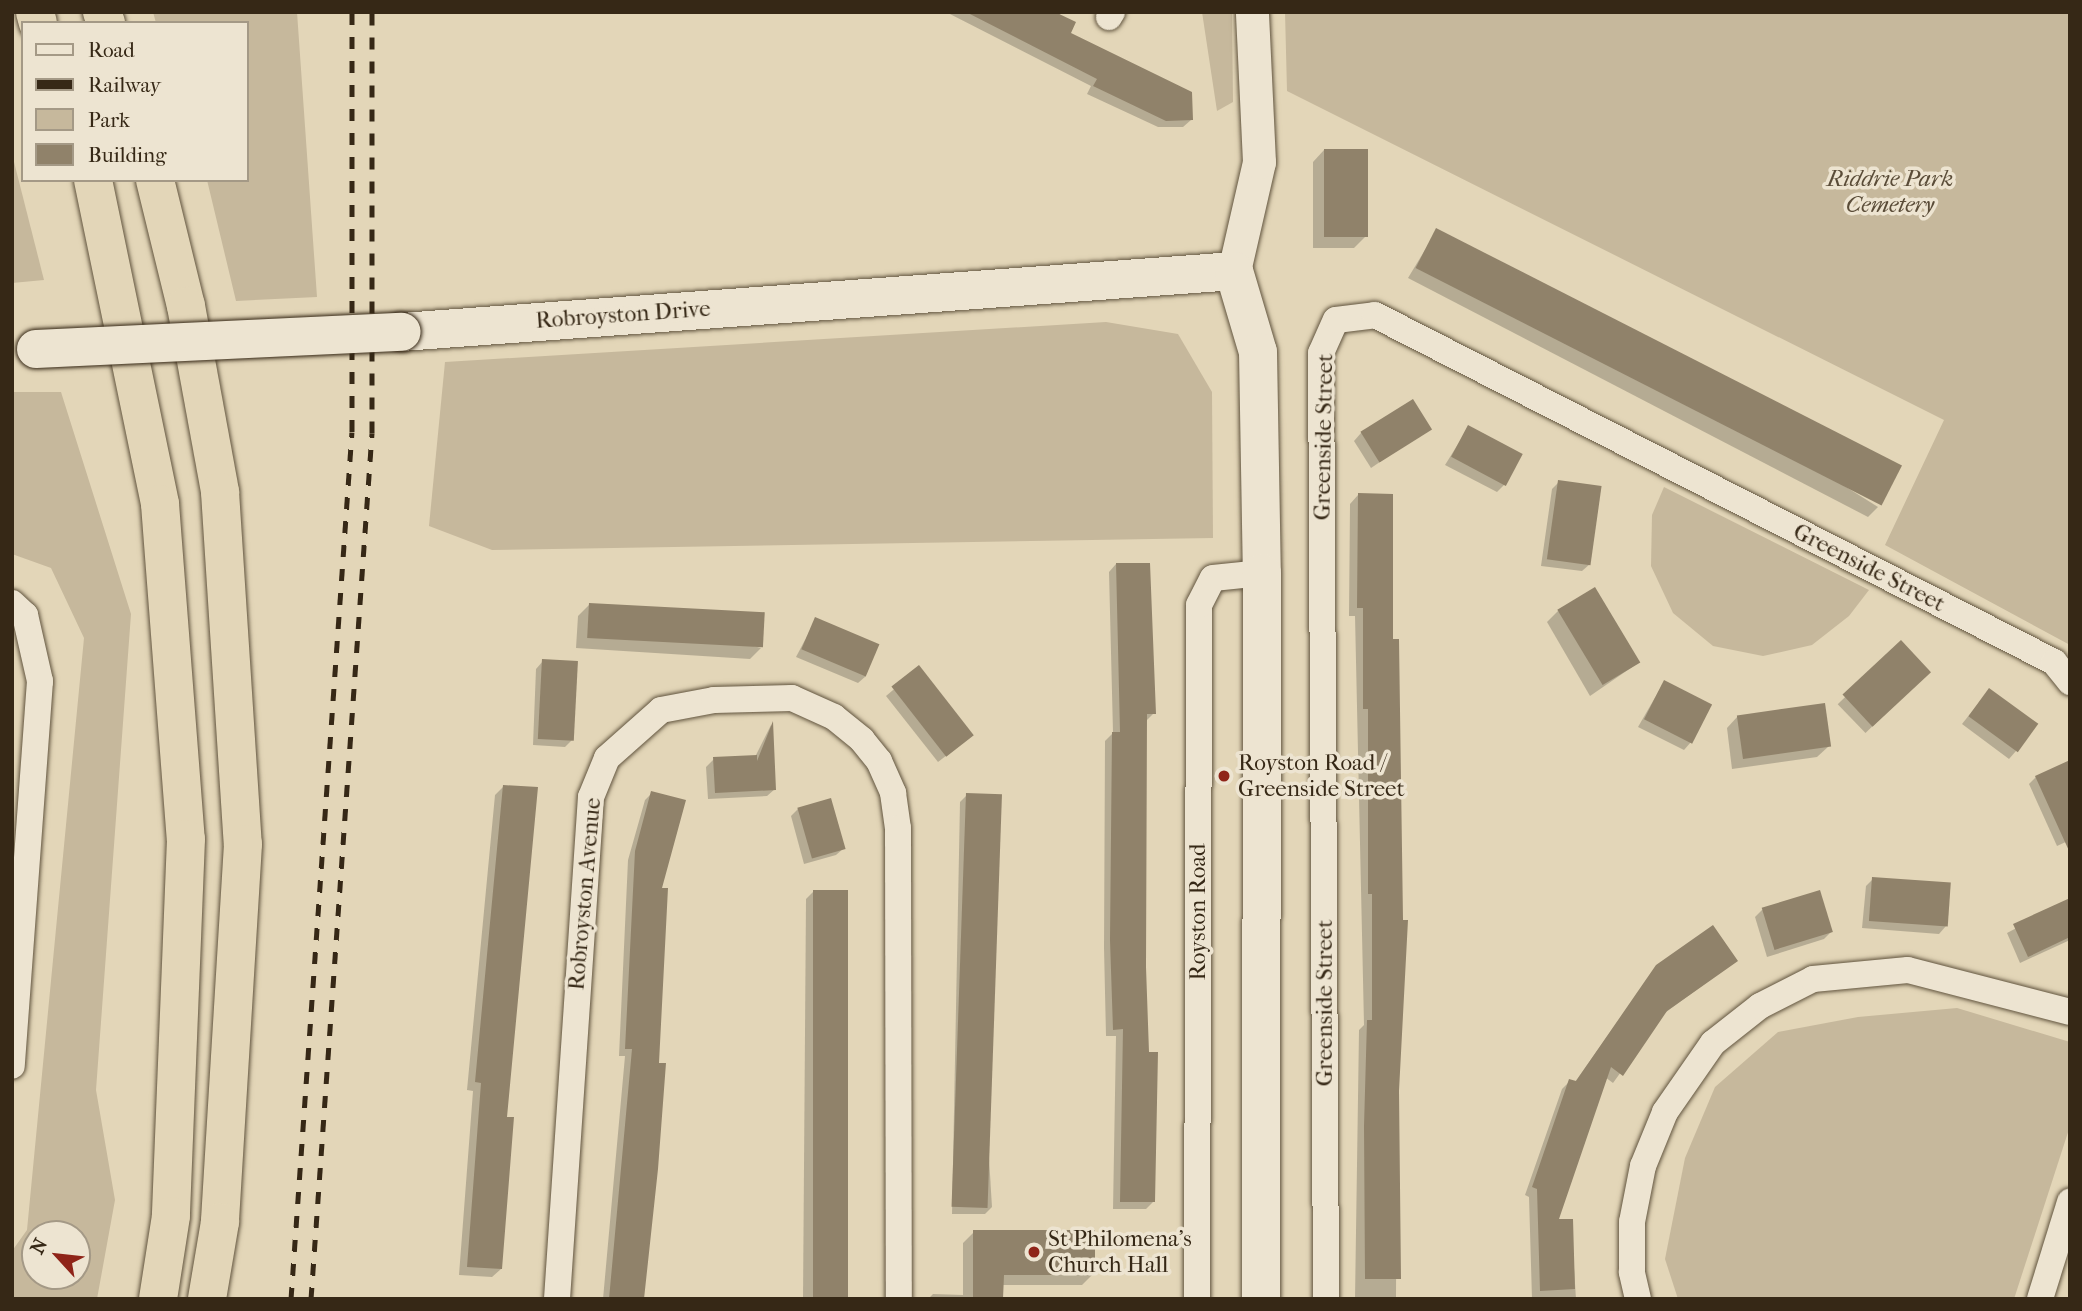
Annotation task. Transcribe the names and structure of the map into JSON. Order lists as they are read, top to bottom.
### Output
{
  "streets": {
    "main road": ["Robroyston Drive"],
    "street": ["Greenside Street", "Robroyston Avenue", "Royston Road"]
  },
  "parks": ["Riddrie Park Cemetery"],
  "places": ["Royston Road / Greenside Street", "St Philomena's Church Hall"],
  "legend": [
    "Road",
    "Railway",
    "Park",
    "Building"
  ],
  "north": "top left"
}
